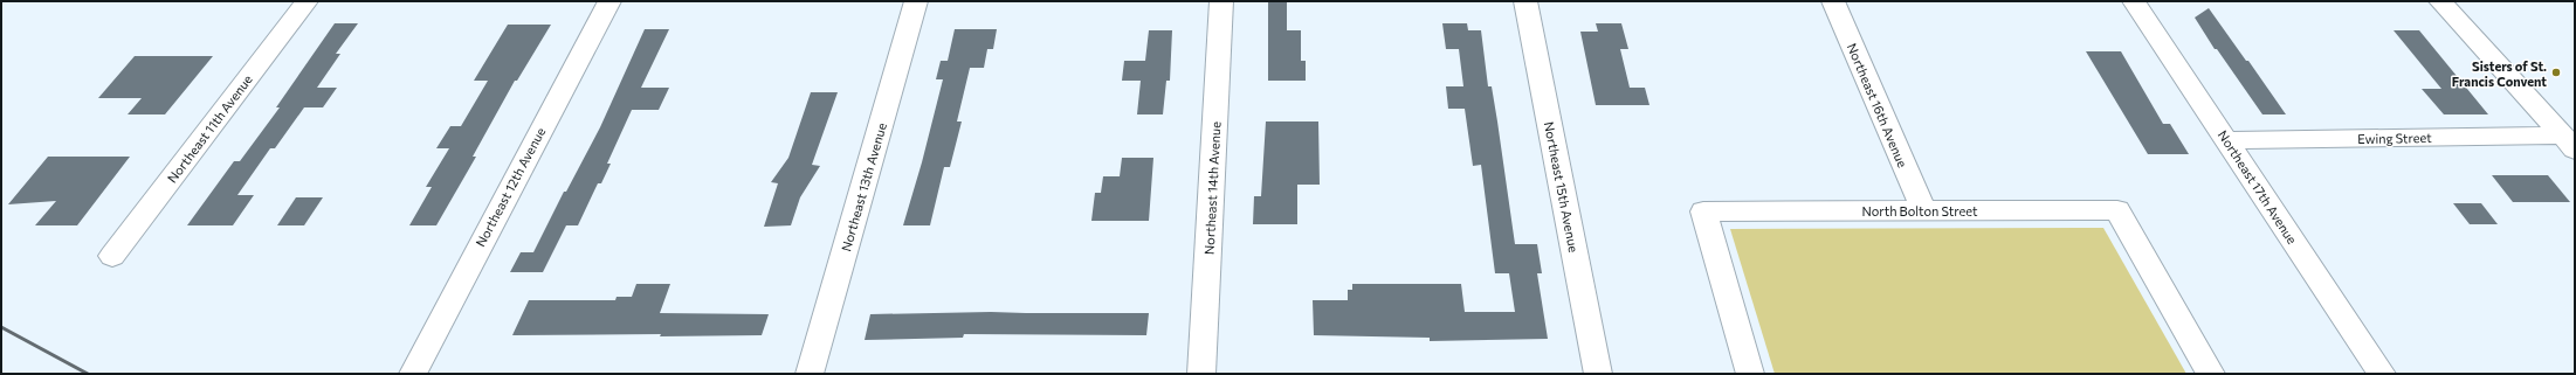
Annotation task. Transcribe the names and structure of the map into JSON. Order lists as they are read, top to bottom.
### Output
{
  "streets": {
    "street": [
      "Northeast 16th Avenue",
      "Northeast 11th Avenue",
      "Ewing Street",
      "Northeast 12th Avenue",
      "Northeast 13th Avenue",
      "Northeast 15th Avenue",
      "Northeast 17th Avenue",
      "Northeast 14th Avenue",
      "North Bolton Street"
    ]
  },
  "crossings": [
    ["Northeast 16th Avenue", "North Bolton Street"],
    ["Ewing Street", "Northeast 17th Avenue"]
  ],
  "places": ["Sisters of St. Francis Convent"]
}
